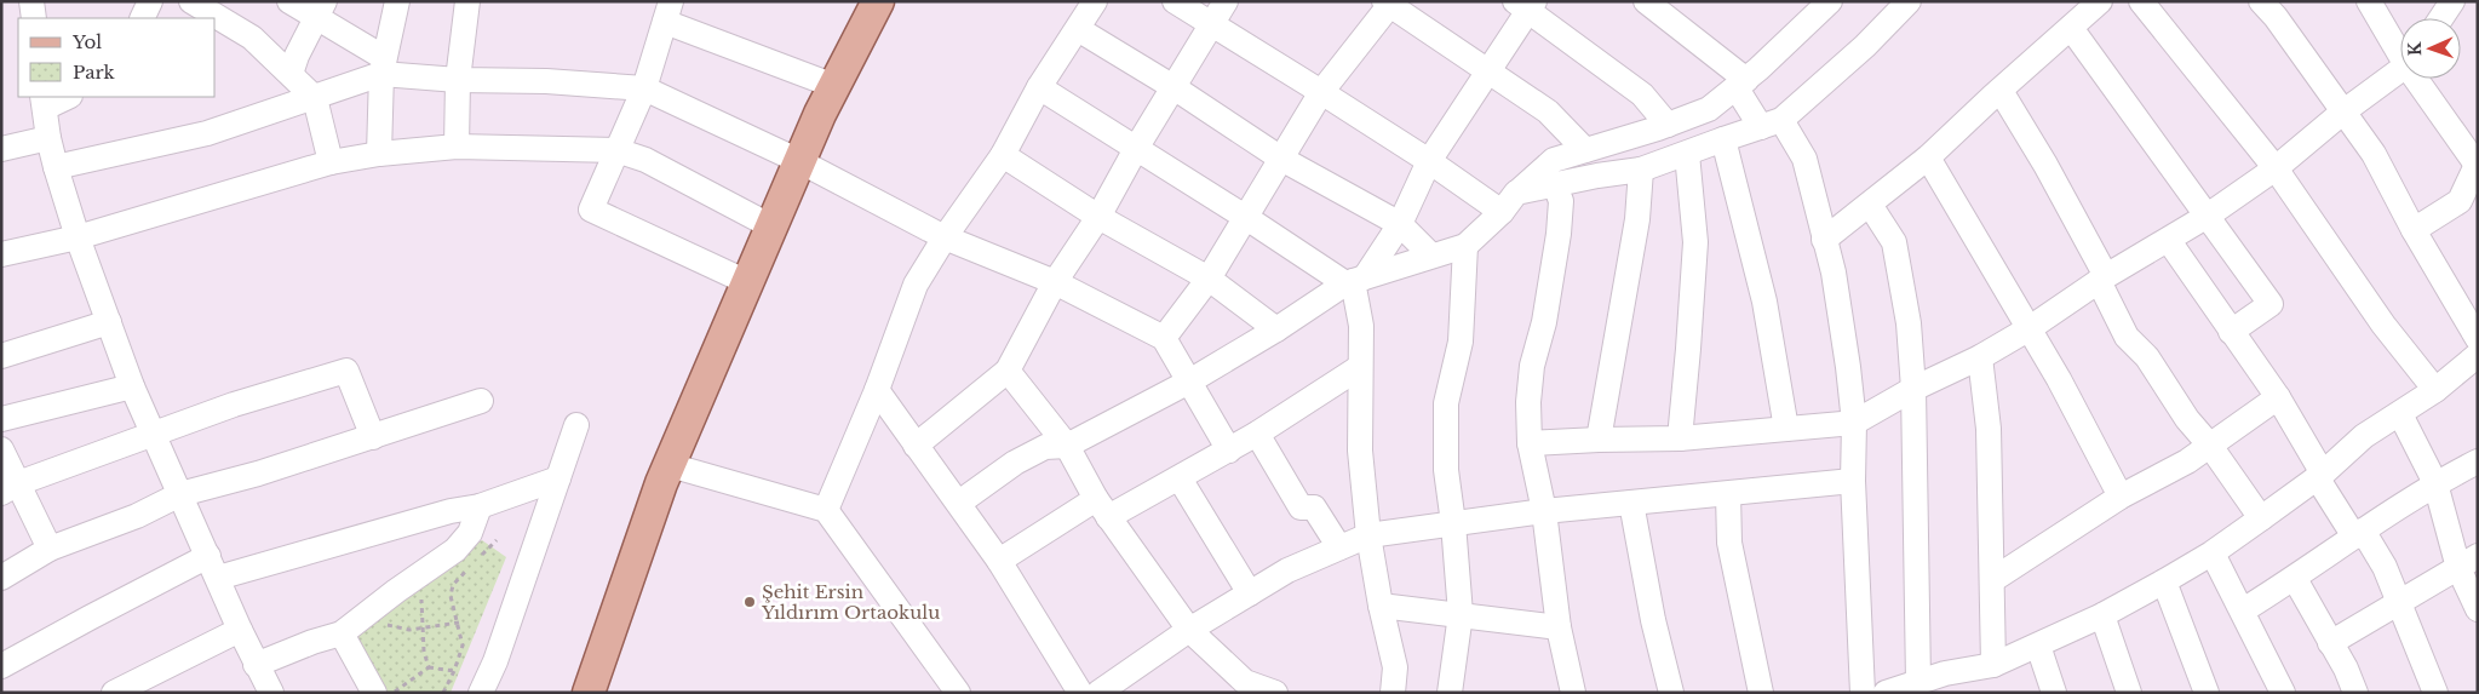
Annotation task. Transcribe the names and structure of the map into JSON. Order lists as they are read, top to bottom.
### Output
{
  "places": ["Şehit Ersin Yıldırım Ortaokulu"],
  "legend": ["Yol", "Park"],
  "north": "left"
}
